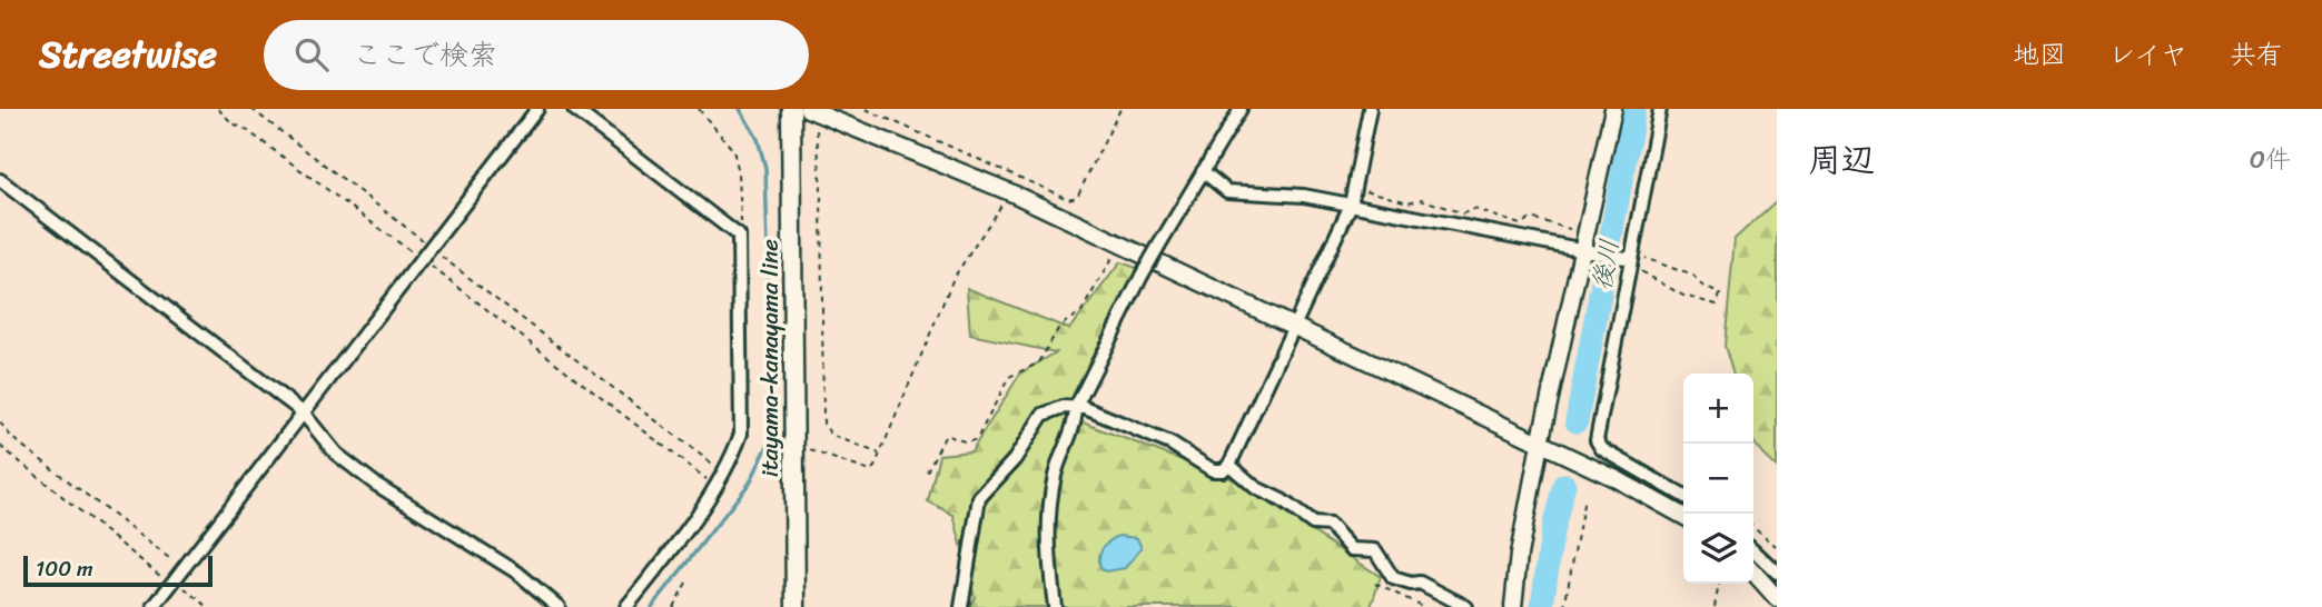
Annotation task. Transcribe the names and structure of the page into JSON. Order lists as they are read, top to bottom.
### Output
{
  "streets": {
    "main road": ["itayama-kanayama line"]
  },
  "water": ["後川"],
  "scale_bar": "100 m",
  "page": {
    "header": "Streetwise",
    "search": "ここで検索",
    "nav": ["地図", "レイヤ", "共有"],
    "heading": ["周辺", "0件"],
    "map_buttons": ["+", "−"],
    "scale": "100 m"
  }
}
